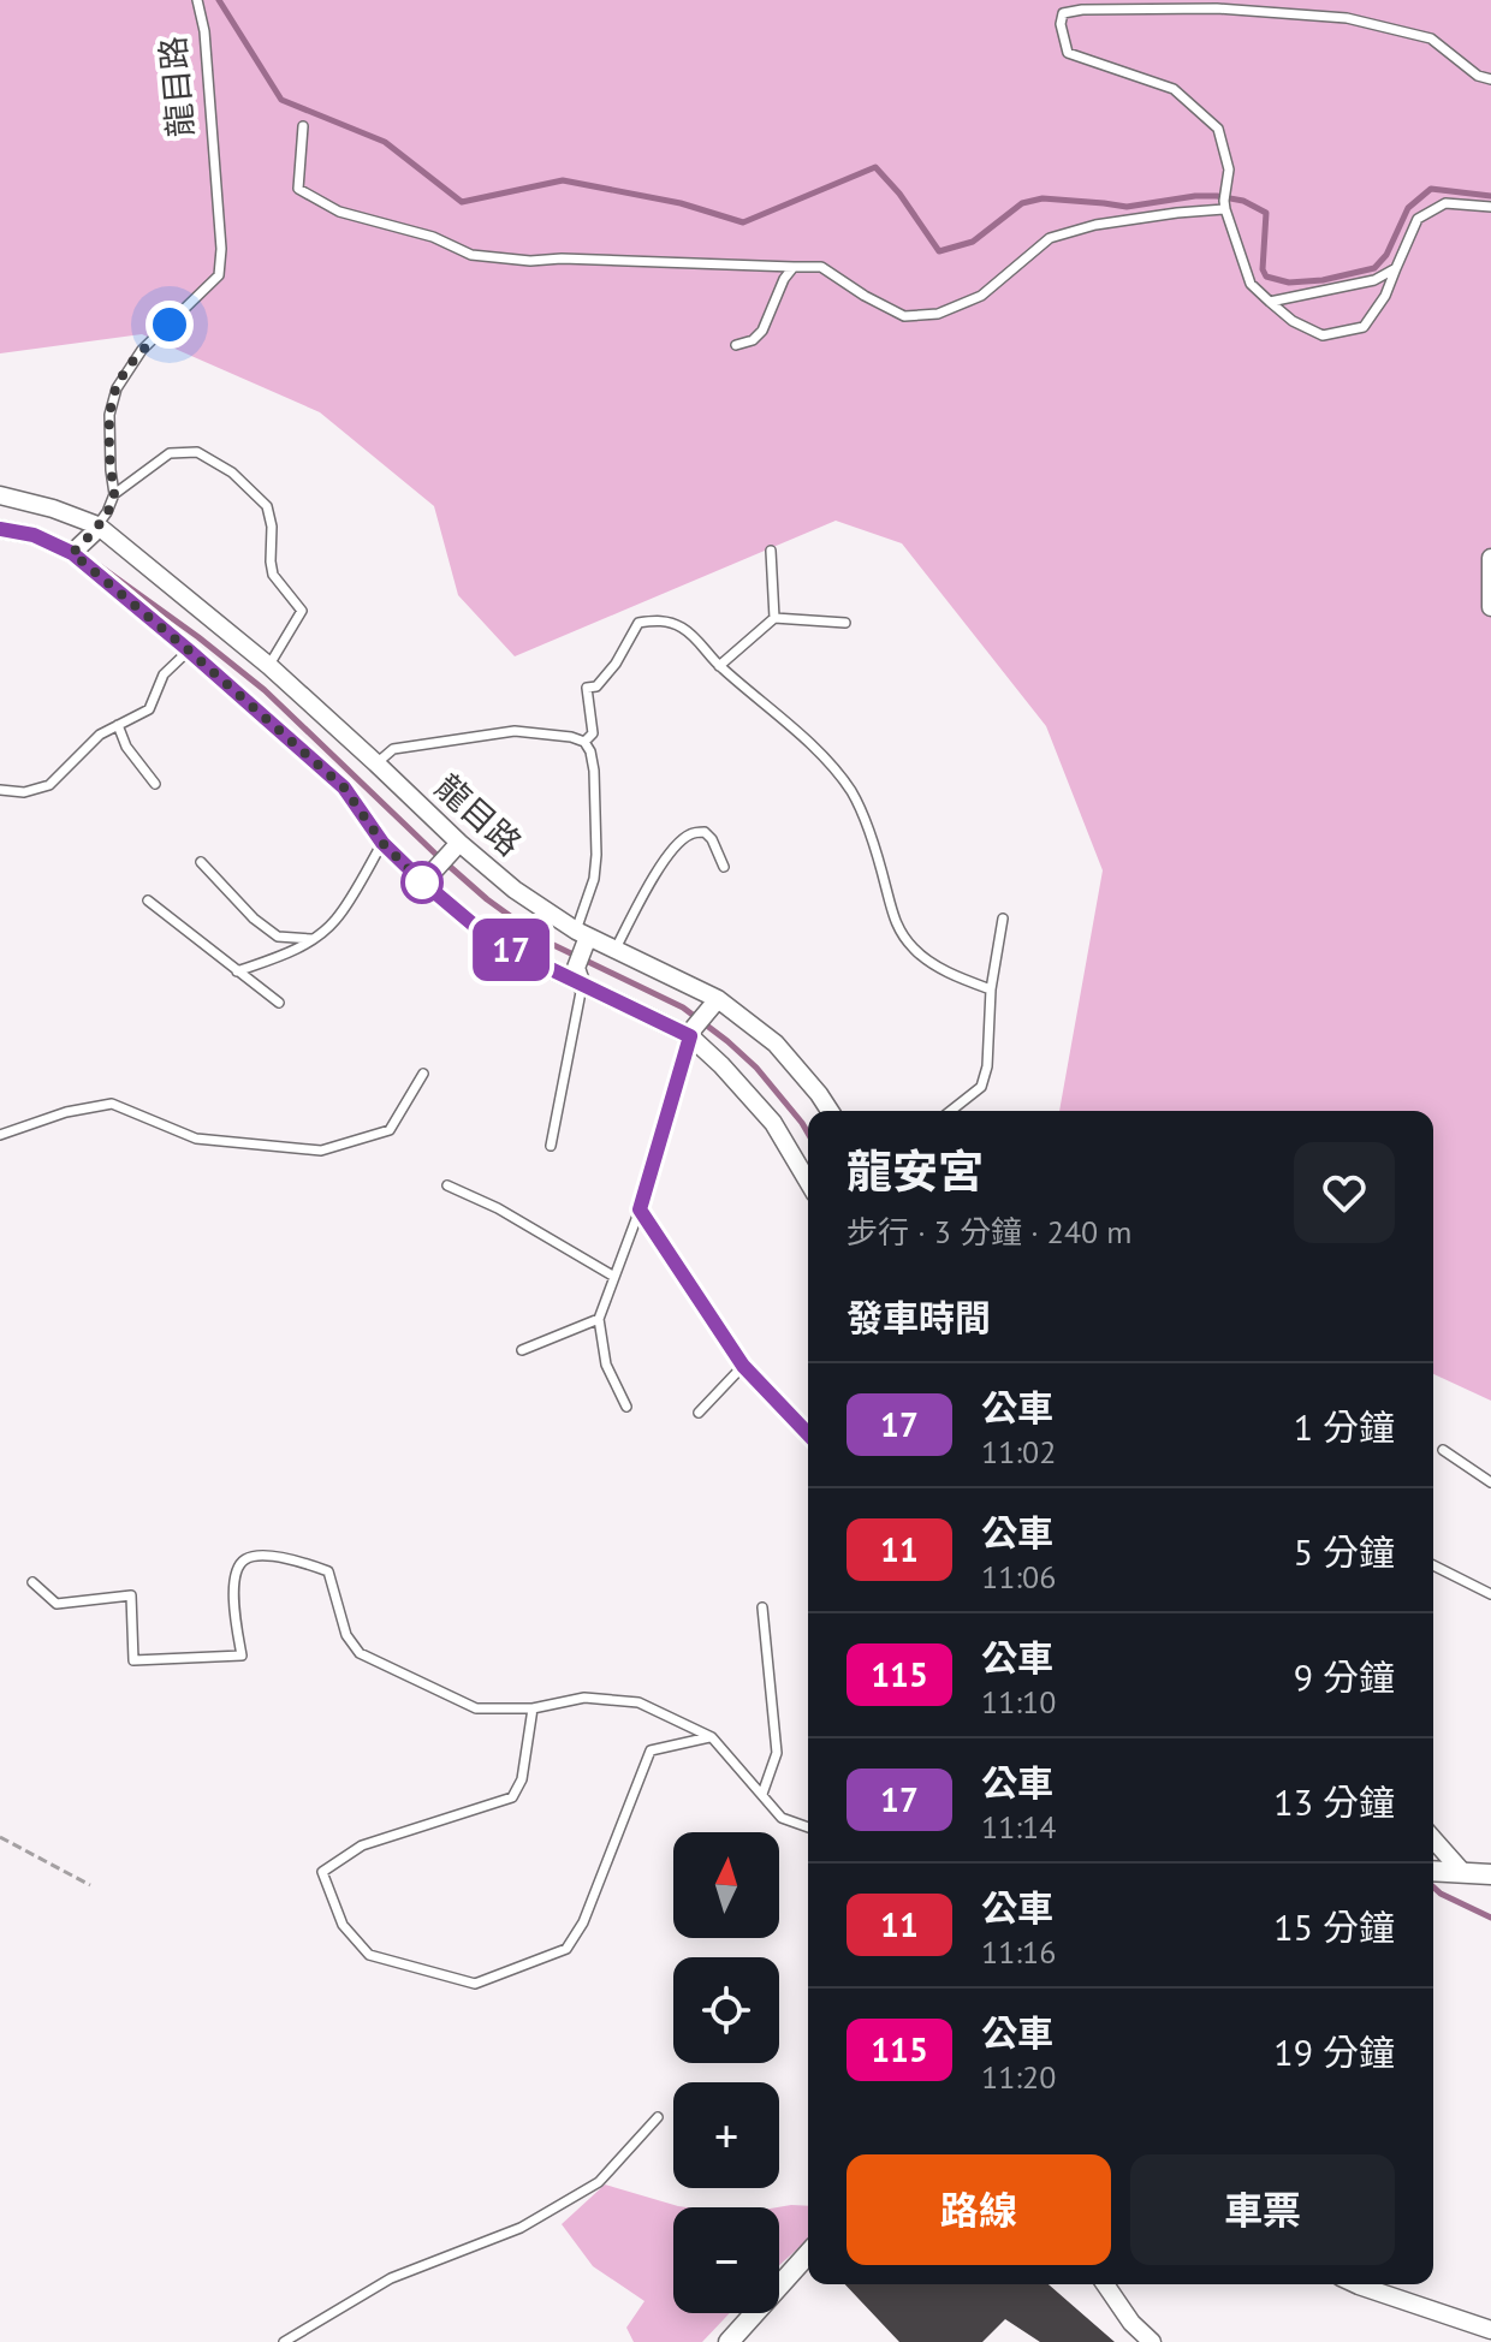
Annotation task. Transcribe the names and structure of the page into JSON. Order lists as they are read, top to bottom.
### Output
{
  "streets": {
    "street": ["龍目路"]
  },
  "lines": ["bus line 17"],
  "north": "top",
  "page": {
    "on_map": "17",
    "heading": [
      ["龍安宮", "步行 · 3 分鐘 · 240 m"],
      "發車時間"
    ],
    "list": [
      {
        "mark": "17",
        "name": "公車",
        "note": "11:02",
        "value": "1 分鐘"
      },
      {
        "mark": "11",
        "name": "公車",
        "note": "11:06",
        "value": "5 分鐘"
      },
      {
        "mark": "115",
        "name": "公車",
        "note": "11:10",
        "value": "9 分鐘"
      },
      {
        "mark": "17",
        "name": "公車",
        "note": "11:14",
        "value": "13 分鐘"
      },
      {
        "mark": "11",
        "name": "公車",
        "note": "11:16",
        "value": "15 分鐘"
      },
      {
        "mark": "115",
        "name": "公車",
        "note": "11:20",
        "value": "19 分鐘"
      }
    ],
    "map_buttons": ["+", "−"],
    "buttons": ["路線", "車票"]
  }
}
